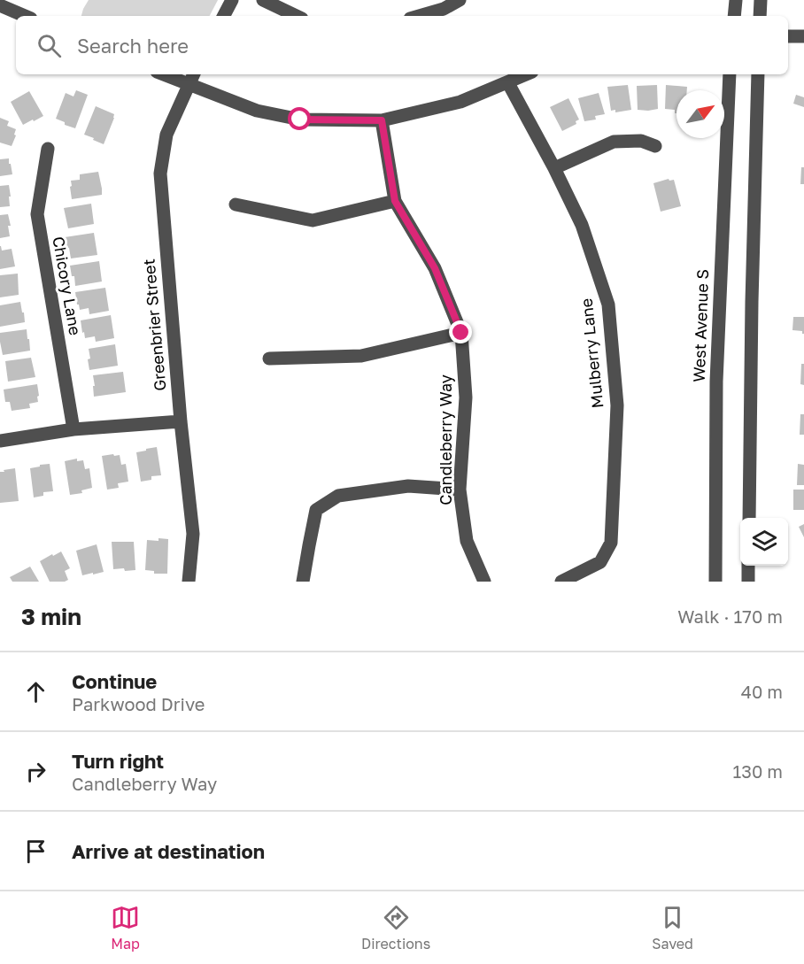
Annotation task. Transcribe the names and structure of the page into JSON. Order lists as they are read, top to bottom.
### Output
{
  "streets": {
    "street": [
      "Chicory Lane",
      "Greenbrier Street",
      "West Avenue S",
      "Mulberry Lane",
      "Candleberry Way"
    ]
  },
  "north": "top right",
  "page": {
    "search": "Search here",
    "heading": ["3 min", "Walk · 170 m"],
    "list": [
      ["Continue", "Parkwood Drive", "40 m"],
      ["Turn right", "Candleberry Way", "130 m"],
      "Arrive at destination"
    ],
    "nav": ["Map", "Directions", "Saved"]
  }
}
